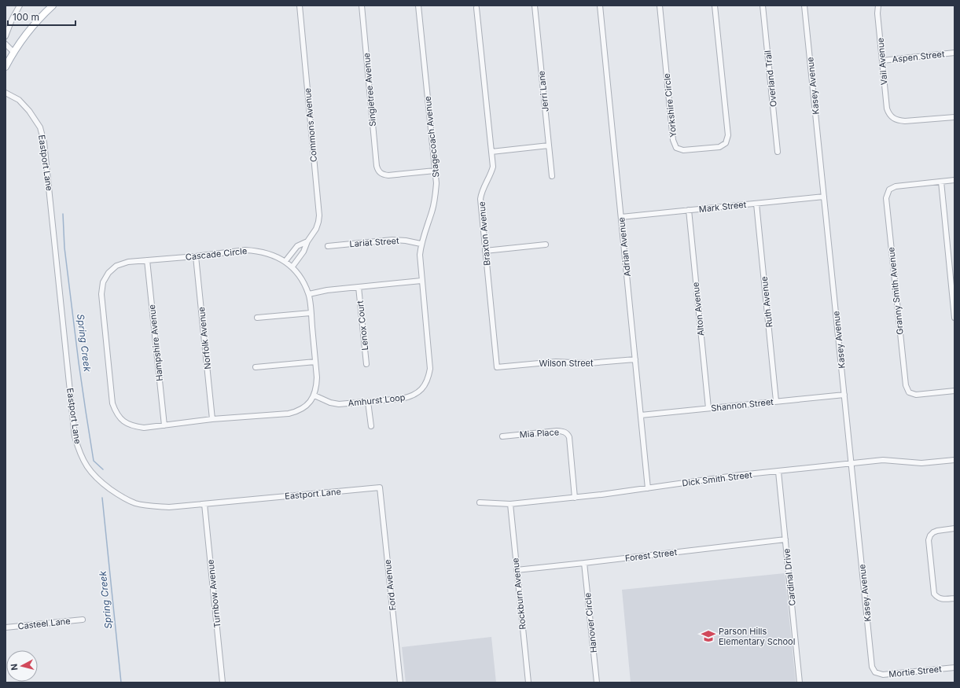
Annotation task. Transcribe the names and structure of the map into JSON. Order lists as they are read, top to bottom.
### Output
{
  "streets": {
    "street": [
      "Aspen Street",
      "Vail Avenue",
      "Overland Trail",
      "Kasey Avenue",
      "Singletree Avenue",
      "Jerri Lane",
      "Yorkshire Circle",
      "Commons Avenue",
      "Stagecoach Avenue",
      "Eastport Lane",
      "Mark Street",
      "Braxton Avenue",
      "Lariat Street",
      "Adrian Avenue",
      "Cascade Circle",
      "Granny Smith Avenue",
      "Ruth Avenue",
      "Alton Avenue",
      "Lenox Court",
      "Norfolk Avenue",
      "Hampshire Avenue",
      "Wilson Street",
      "Amhurst Loop",
      "Shannon Street",
      "Mia Place",
      "Dick Smith Street",
      "Forest Street",
      "Cardinal Drive",
      "Ford Avenue",
      "Turnbow Avenue",
      "Rockburn Avenue",
      "Hanover Circle",
      "Casteel Lane",
      "Mortie Street"
    ]
  },
  "crossings": [
    ["Aspen Street", "Vail Avenue"],
    ["Kasey Avenue", "Mark Street"],
    ["Kasey Avenue", "Shannon Street"],
    ["Kasey Avenue", "Dick Smith Street"],
    ["Kasey Avenue", "Mortie Street"],
    ["Singletree Avenue", "Stagecoach Avenue"],
    ["Commons Avenue", "Cascade Circle"],
    ["Stagecoach Avenue", "Lariat Street"],
    ["Stagecoach Avenue", "Amhurst Loop"],
    ["Eastport Lane", "Ford Avenue"],
    ["Eastport Lane", "Turnbow Avenue"],
    ["Mark Street", "Adrian Avenue"],
    ["Mark Street", "Ruth Avenue"],
    ["Mark Street", "Alton Avenue"],
    ["Braxton Avenue", "Wilson Street"],
    ["Adrian Avenue", "Wilson Street"],
    ["Adrian Avenue", "Shannon Street"],
    ["Adrian Avenue", "Dick Smith Street"],
    ["Cascade Circle", "Norfolk Avenue"],
    ["Cascade Circle", "Hampshire Avenue"],
    ["Cascade Circle", "Amhurst Loop"],
    ["Ruth Avenue", "Shannon Street"],
    ["Alton Avenue", "Shannon Street"],
    ["Mia Place", "Dick Smith Street"],
    ["Dick Smith Street", "Cardinal Drive"],
    ["Dick Smith Street", "Rockburn Avenue"],
    ["Forest Street", "Cardinal Drive"],
    ["Forest Street", "Rockburn Avenue"],
    ["Forest Street", "Hanover Circle"]
  ],
  "water": ["Spring Creek"],
  "places": {
    "school or university": ["Parson Hills Elementary School"]
  },
  "scale_bar": "100 m",
  "north": "left"
}
